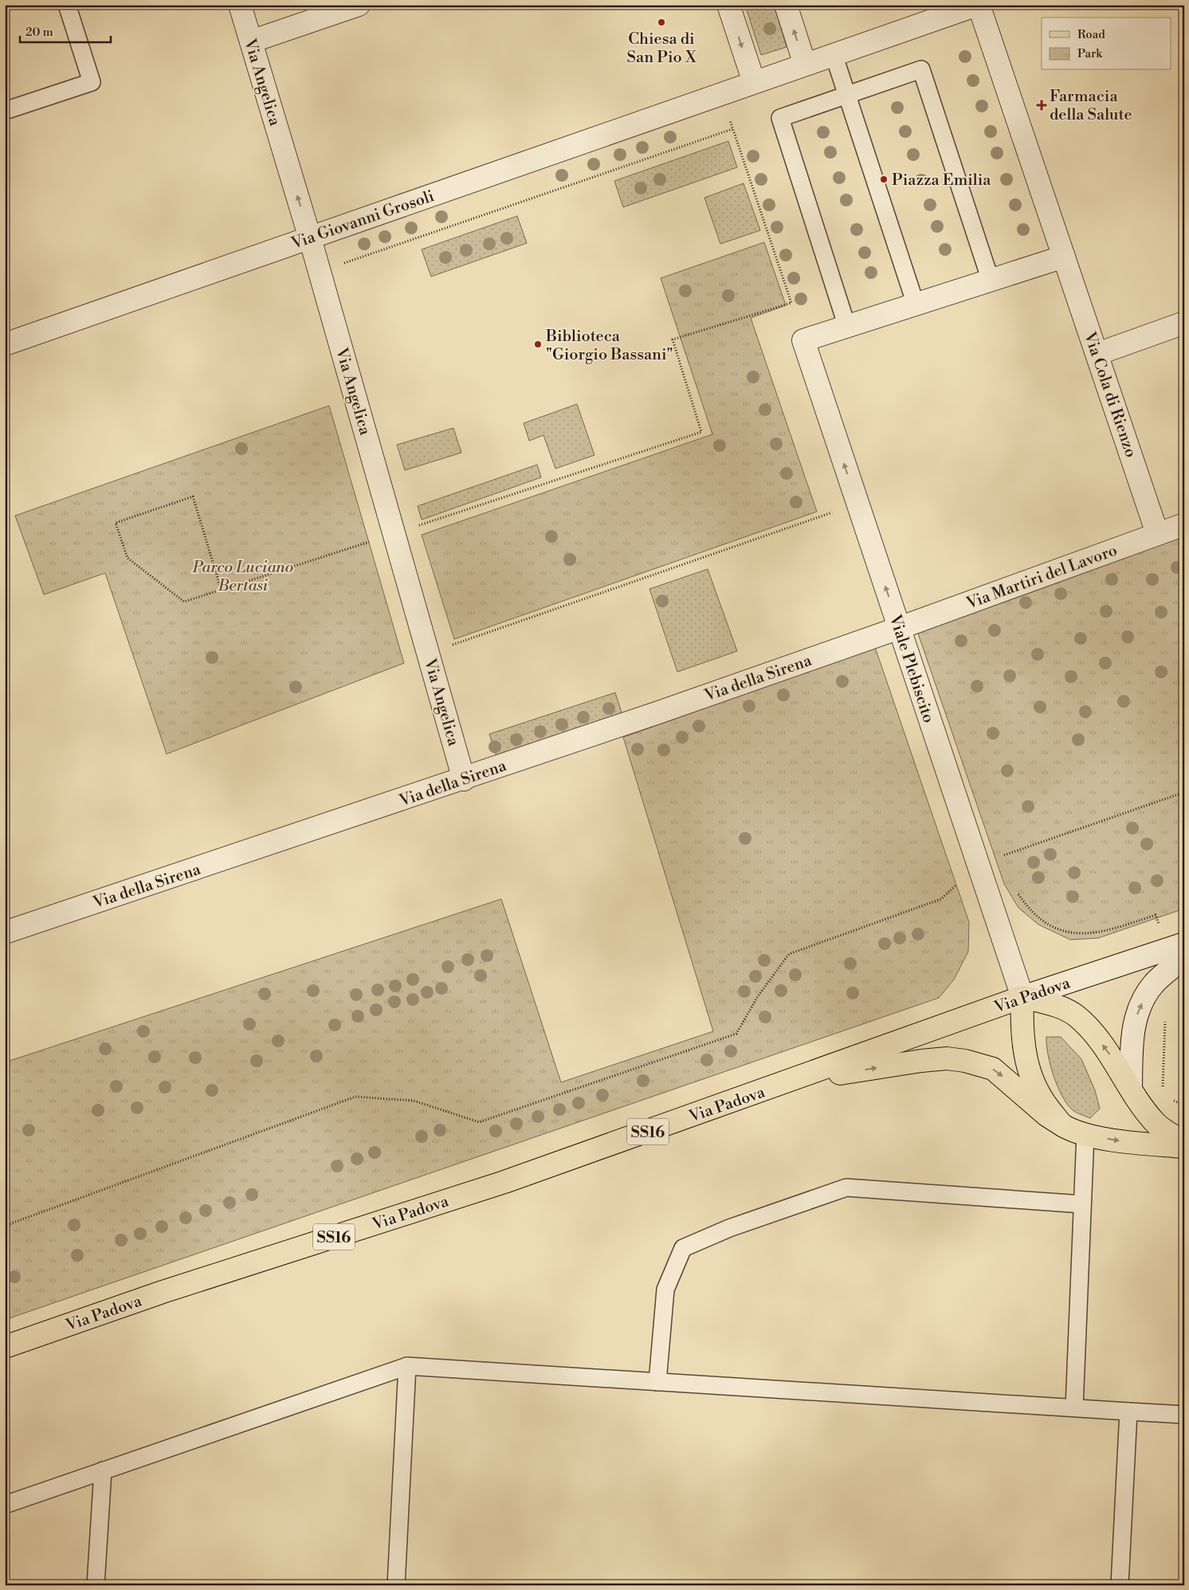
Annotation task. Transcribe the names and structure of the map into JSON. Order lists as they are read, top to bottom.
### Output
{
  "streets": {
    "main road": ["Via Padova", "SS16"],
    "street": [
      "Via Angelica",
      "Via Giovanni Grosoli",
      "Via Cola di Rienzo",
      "Via Martiri del Lavoro",
      "Viale Plebiscito",
      "Via della Sirena"
    ]
  },
  "crossings": [
    ["Via Angelica", "Via Giovanni Grosoli"],
    ["Via Angelica", "Via della Sirena"],
    ["Via Cola di Rienzo", "Via Martiri del Lavoro"],
    ["Via Martiri del Lavoro", "Viale Plebiscito"],
    ["Via Martiri del Lavoro", "Via della Sirena"],
    ["Viale Plebiscito", "Via della Sirena"],
    ["Viale Plebiscito", "Via Padova"]
  ],
  "one_way": ["Viale Plebiscito"],
  "parks": ["Parco Luciano Bertasi"],
  "places": {
    "other": ["Chiesa di San Pio X", "Piazza Emilia", "Biblioteca \"Giorgio Bassani\""],
    "health": ["Farmacia della Salute"]
  },
  "legend": ["Road", "Park"],
  "scale_bar": "20 m"
}
